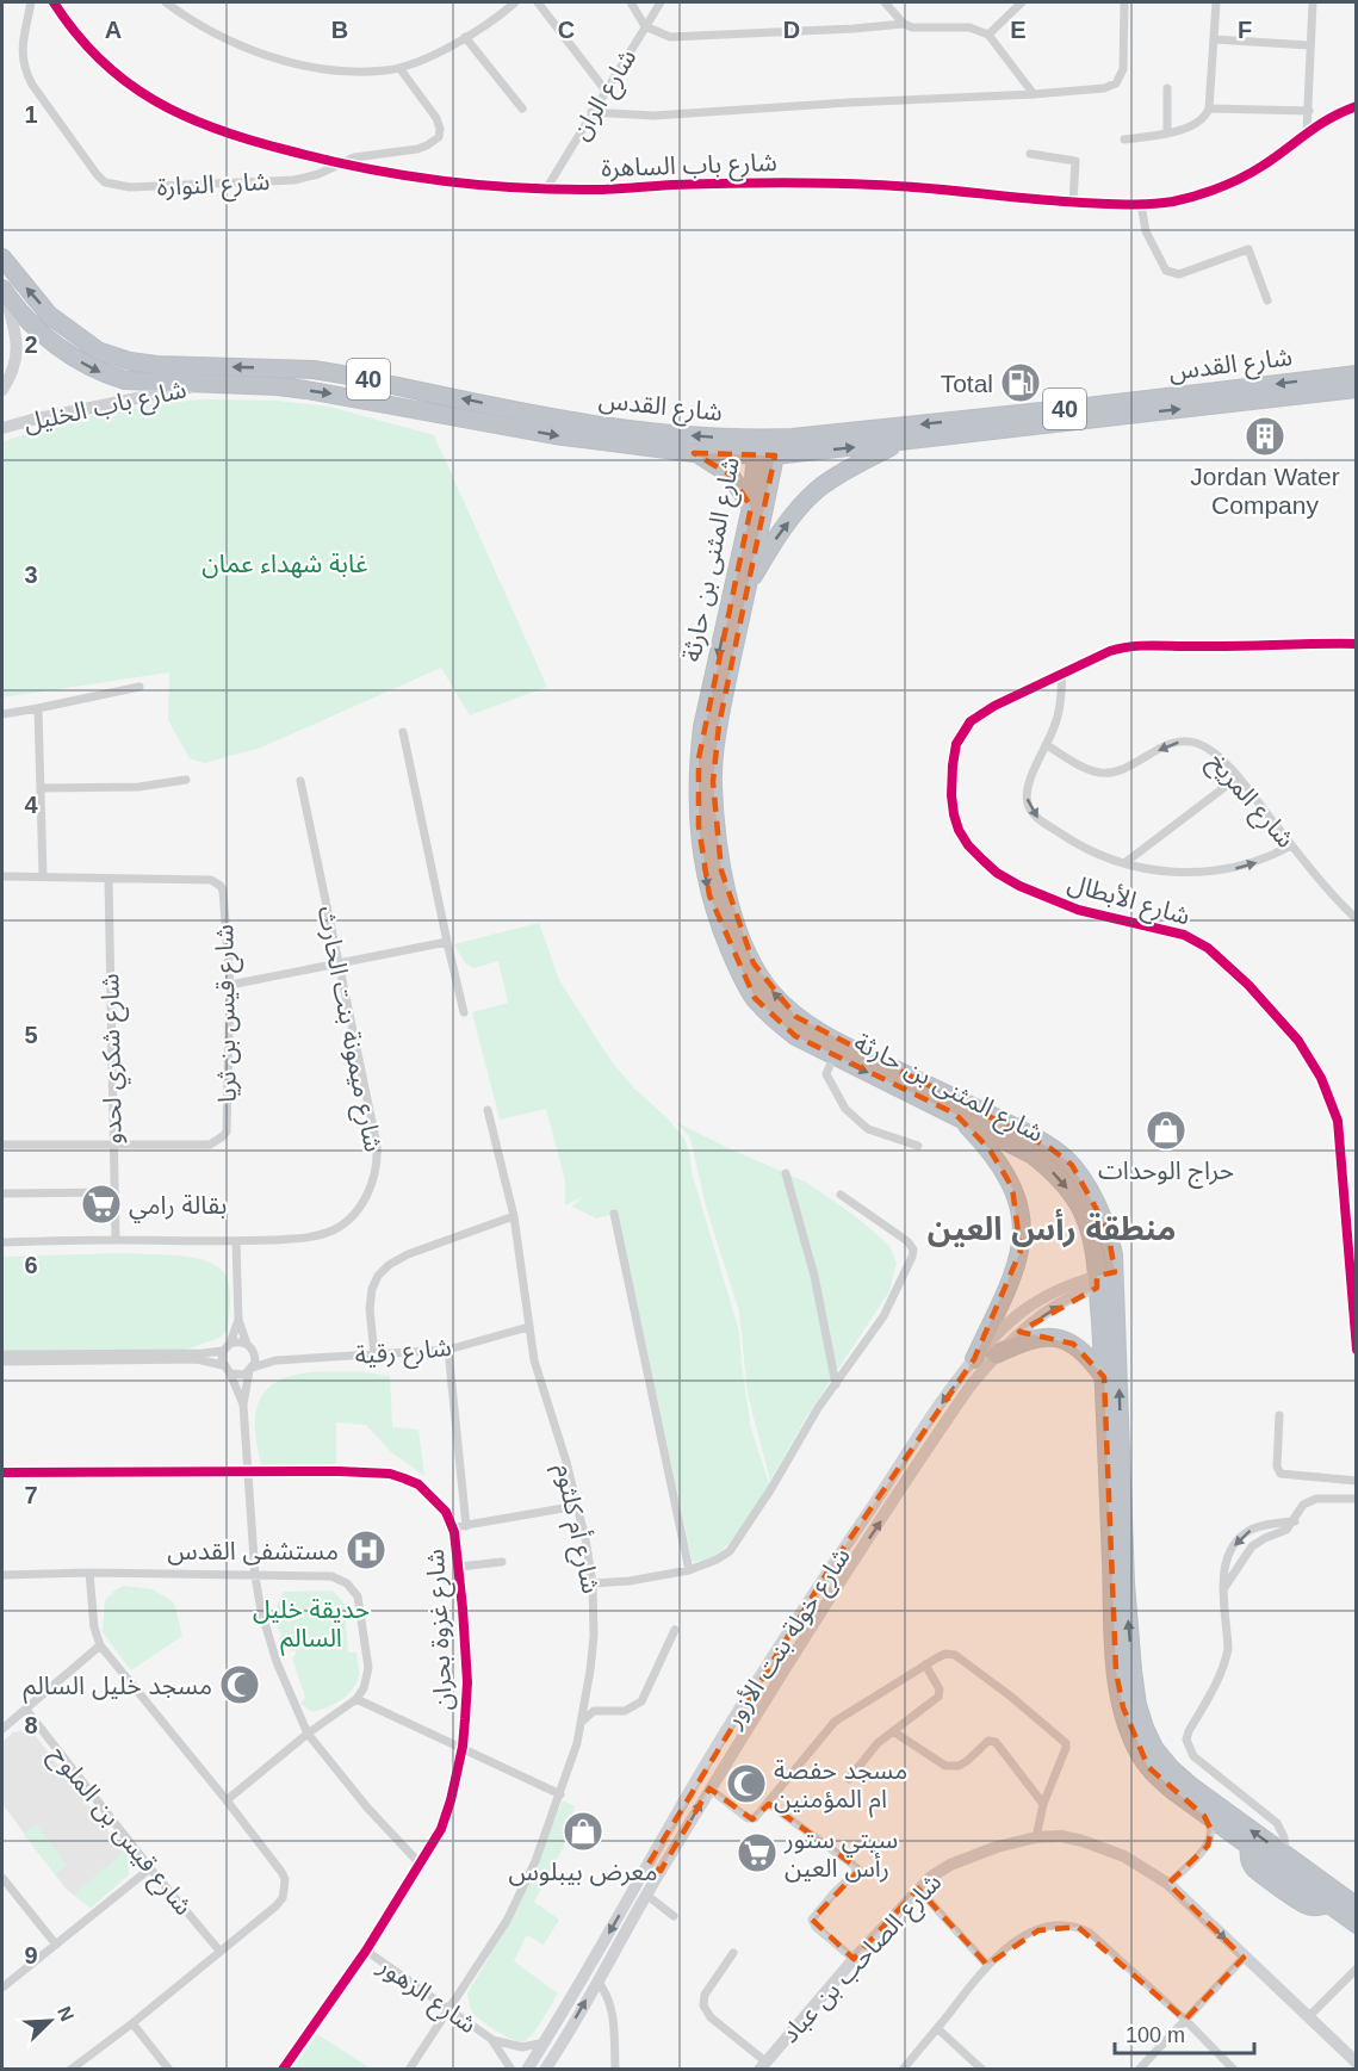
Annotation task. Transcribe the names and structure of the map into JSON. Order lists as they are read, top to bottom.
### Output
{
  "streets": {
    "highway": ["شارع القدس", "40", "شارع المثنى بن حارثة"],
    "street": [
      "شارع الران",
      "شارع باب الساهرة",
      "شارع النوارة",
      "شارع باب الخليل",
      "شارع المريخ",
      "شارع الأبطال",
      "شارع قيس بن ثريا",
      "شارع ميمونة بنت الحارث",
      "شارع شكري لحدو",
      "شارع رقية",
      "شارع أم كلثوم",
      "شارع غزوة بحران",
      "شارع خولة بنت الأزور",
      "شارع قيس بن الملوح",
      "شارع الصاحب بن عباد",
      "شارع الزهور"
    ]
  },
  "crossings": [
    ["شارع الران", "شارع باب الساهرة"],
    ["شارع باب الساهرة", "شارع النوارة"],
    ["شارع القدس", "شارع باب الخليل"],
    ["شارع القدس", "شارع المثنى بن حارثة"],
    ["شارع المثنى بن حارثة", "شارع خولة بنت الأزور"],
    ["شارع قيس بن ثريا", "شارع شكري لحدو"],
    ["شارع ميمونة بنت الحارث", "شارع شكري لحدو"],
    ["شارع رقية", "شارع أم كلثوم"],
    ["شارع أم كلثوم", "شارع الزهور"],
    ["شارع غزوة بحران", "شارع الزهور"],
    ["شارع خولة بنت الأزور", "شارع الزهور"]
  ],
  "one_way": ["شارع المريخ"],
  "districts": ["منطقة رأس العين"],
  "parks": ["غابة شهداء عمان", "حديقة خليل السالم"],
  "places": {
    "fuel station": ["Total"],
    "building": ["Jordan Water Company"],
    "shop": ["حراج الوحدات", "معرض بيبلوس"],
    "supermarket": ["بقالة رامي", "سيتي ستور رأس العين"],
    "hospital": ["مستشفى القدس"],
    "mosque": ["مسجد خليل السالم", "مسجد حفصة ام المؤمنين"]
  },
  "scale_bar": "100 m",
  "north": "top right",
  "grid": {
    "columns": [
      "A",
      "B",
      "C",
      "D",
      "E",
      "F"
    ],
    "rows": [
      "1",
      "2",
      "3",
      "4",
      "5",
      "6",
      "7",
      "8",
      "9"
    ]
  }
}
